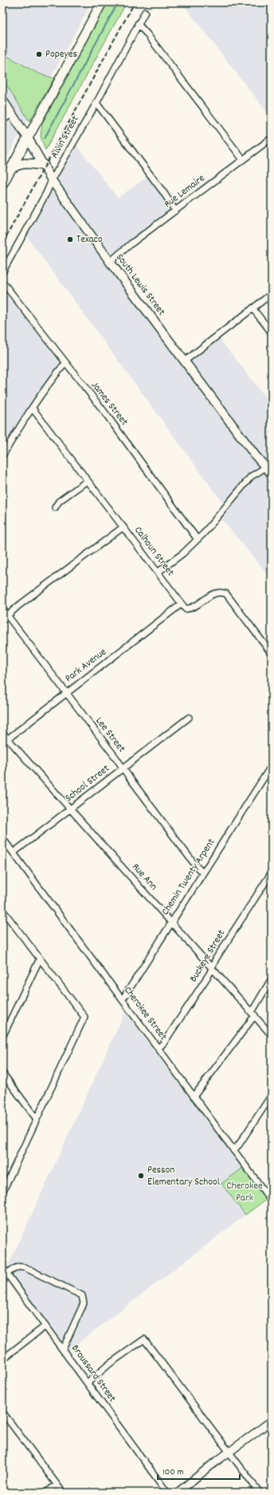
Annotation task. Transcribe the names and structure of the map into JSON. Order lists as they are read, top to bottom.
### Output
{
  "streets": {
    "main road": ["South Lewis Street"],
    "street": [
      "Alvin Street",
      "Rue Lemaire",
      "James Street",
      "Calhoun Street",
      "Park Avenue",
      "Lee Street",
      "School Street",
      "Rue Ann",
      "Chemin Twenty Arpent",
      "Buckeye Street",
      "Cherokee Street",
      "Broussard Street"
    ]
  },
  "crossings": [
    ["Alvin Street", "South Lewis Street"],
    ["Rue Lemaire", "South Lewis Street"],
    ["Calhoun Street", "Park Avenue"],
    ["Park Avenue", "Lee Street"],
    ["Park Avenue", "Rue Ann"],
    ["Lee Street", "School Street"],
    ["Lee Street", "Chemin Twenty Arpent"],
    ["School Street", "Rue Ann"],
    ["School Street", "Cherokee Street"],
    ["Rue Ann", "Chemin Twenty Arpent"],
    ["Rue Ann", "Buckeye Street"],
    ["Chemin Twenty Arpent", "Cherokee Street"],
    ["Buckeye Street", "Cherokee Street"]
  ],
  "parks": ["Cherokee Park"],
  "places": ["Popeyes", "Texaco", "Pesson Elementary School"],
  "scale_bar": "100 m"
}
